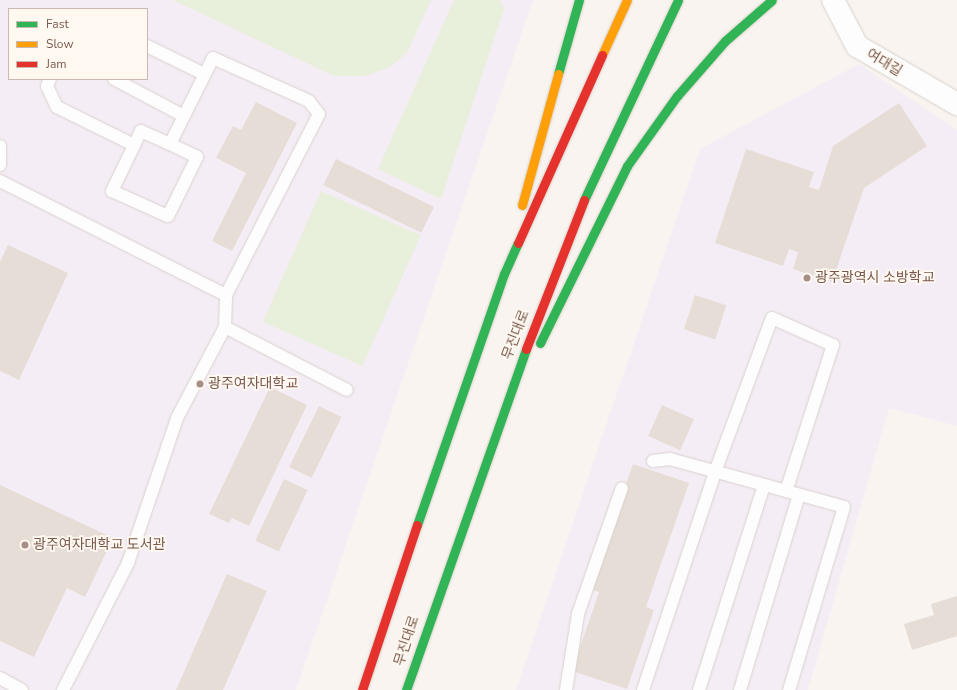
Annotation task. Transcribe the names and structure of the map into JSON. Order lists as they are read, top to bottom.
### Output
{
  "streets": {
    "highway": ["무진대로"],
    "street": ["여대길"]
  },
  "places": ["광주광역시 소방학교", "광주여자대학교", "광주여자대학교 도서관"],
  "legend": ["Fast", "Slow", "Jam"]
}
